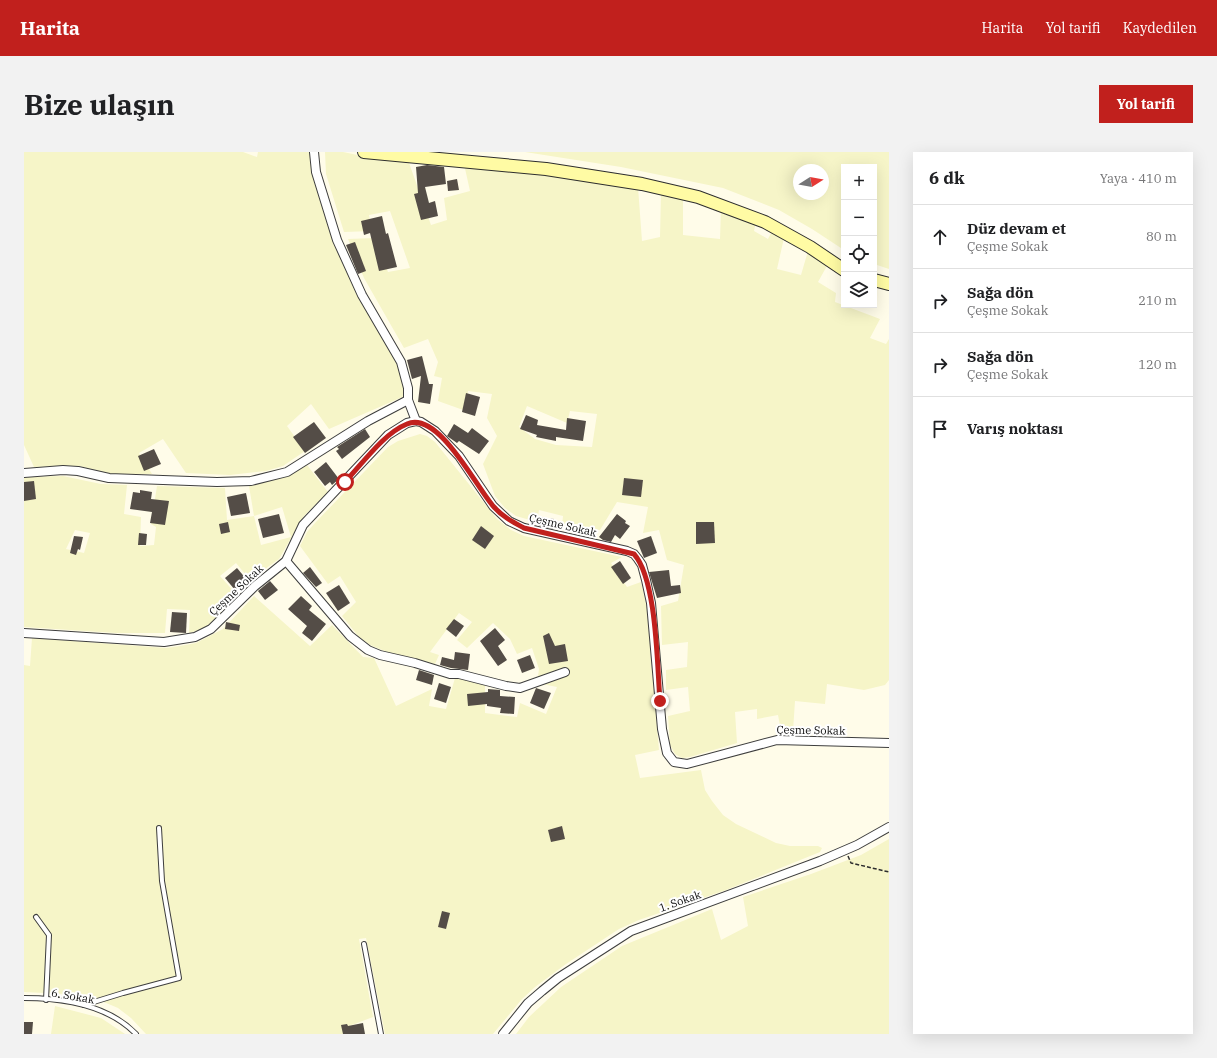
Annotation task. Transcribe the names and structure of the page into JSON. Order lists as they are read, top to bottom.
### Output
{
  "streets": {
    "street": ["Çeşme Sokak", "1. Sokak"],
    "lane": ["6. Sokak"]
  },
  "north": "right",
  "page": {
    "header": "Harita",
    "nav": ["Harita", "Yol tarifi", "Kaydedilen"],
    "buttons": "Yol tarifi",
    "title": "Bize ulaşın",
    "heading": ["6 dk", "Yaya · 410 m"],
    "map_buttons": ["+", "−"],
    "list": [
      ["Düz devam et", "Çeşme Sokak", "80 m"],
      ["Sağa dön", "Çeşme Sokak", "210 m"],
      ["Sağa dön", "Çeşme Sokak", "120 m"],
      "Varış noktası"
    ]
  }
}
